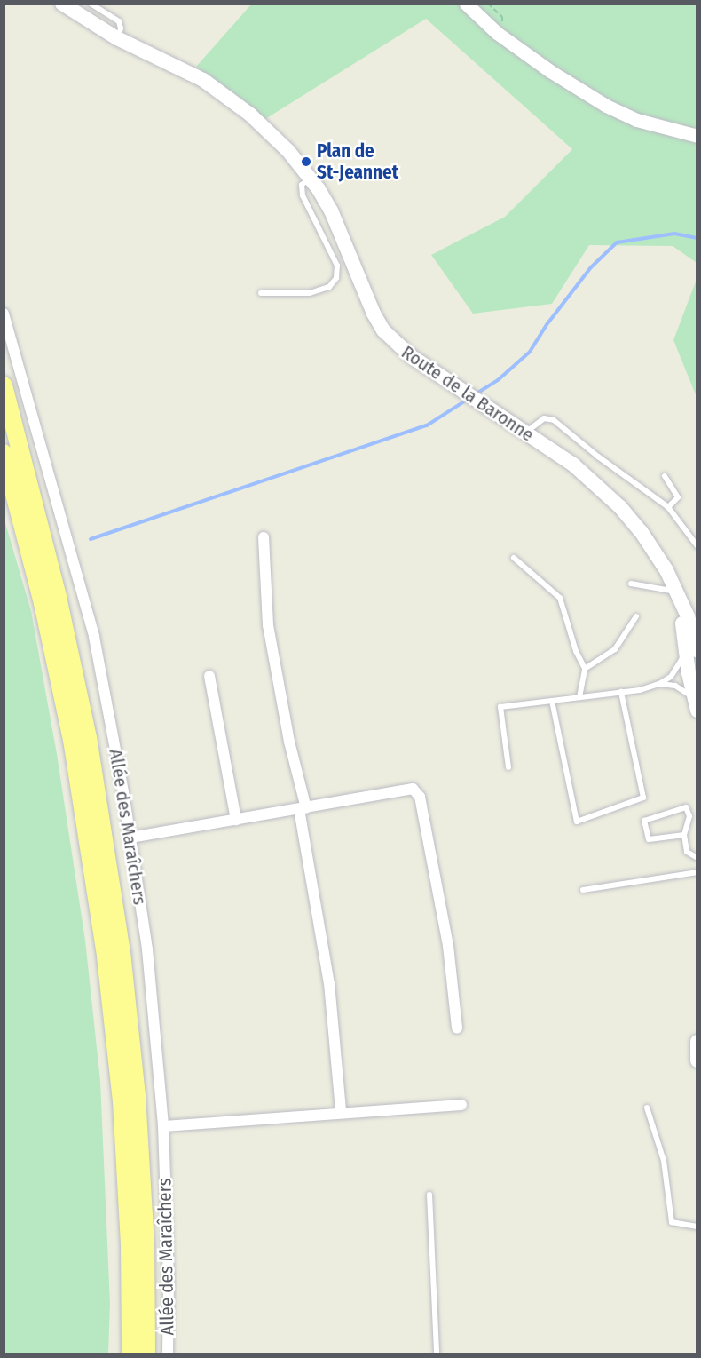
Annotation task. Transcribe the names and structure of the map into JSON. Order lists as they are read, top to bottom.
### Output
{
  "streets": {
    "main road": ["Route de la Baronne"],
    "street": ["Allée des Maraîchers"]
  },
  "places": ["Plan de St-Jeannet"]
}
